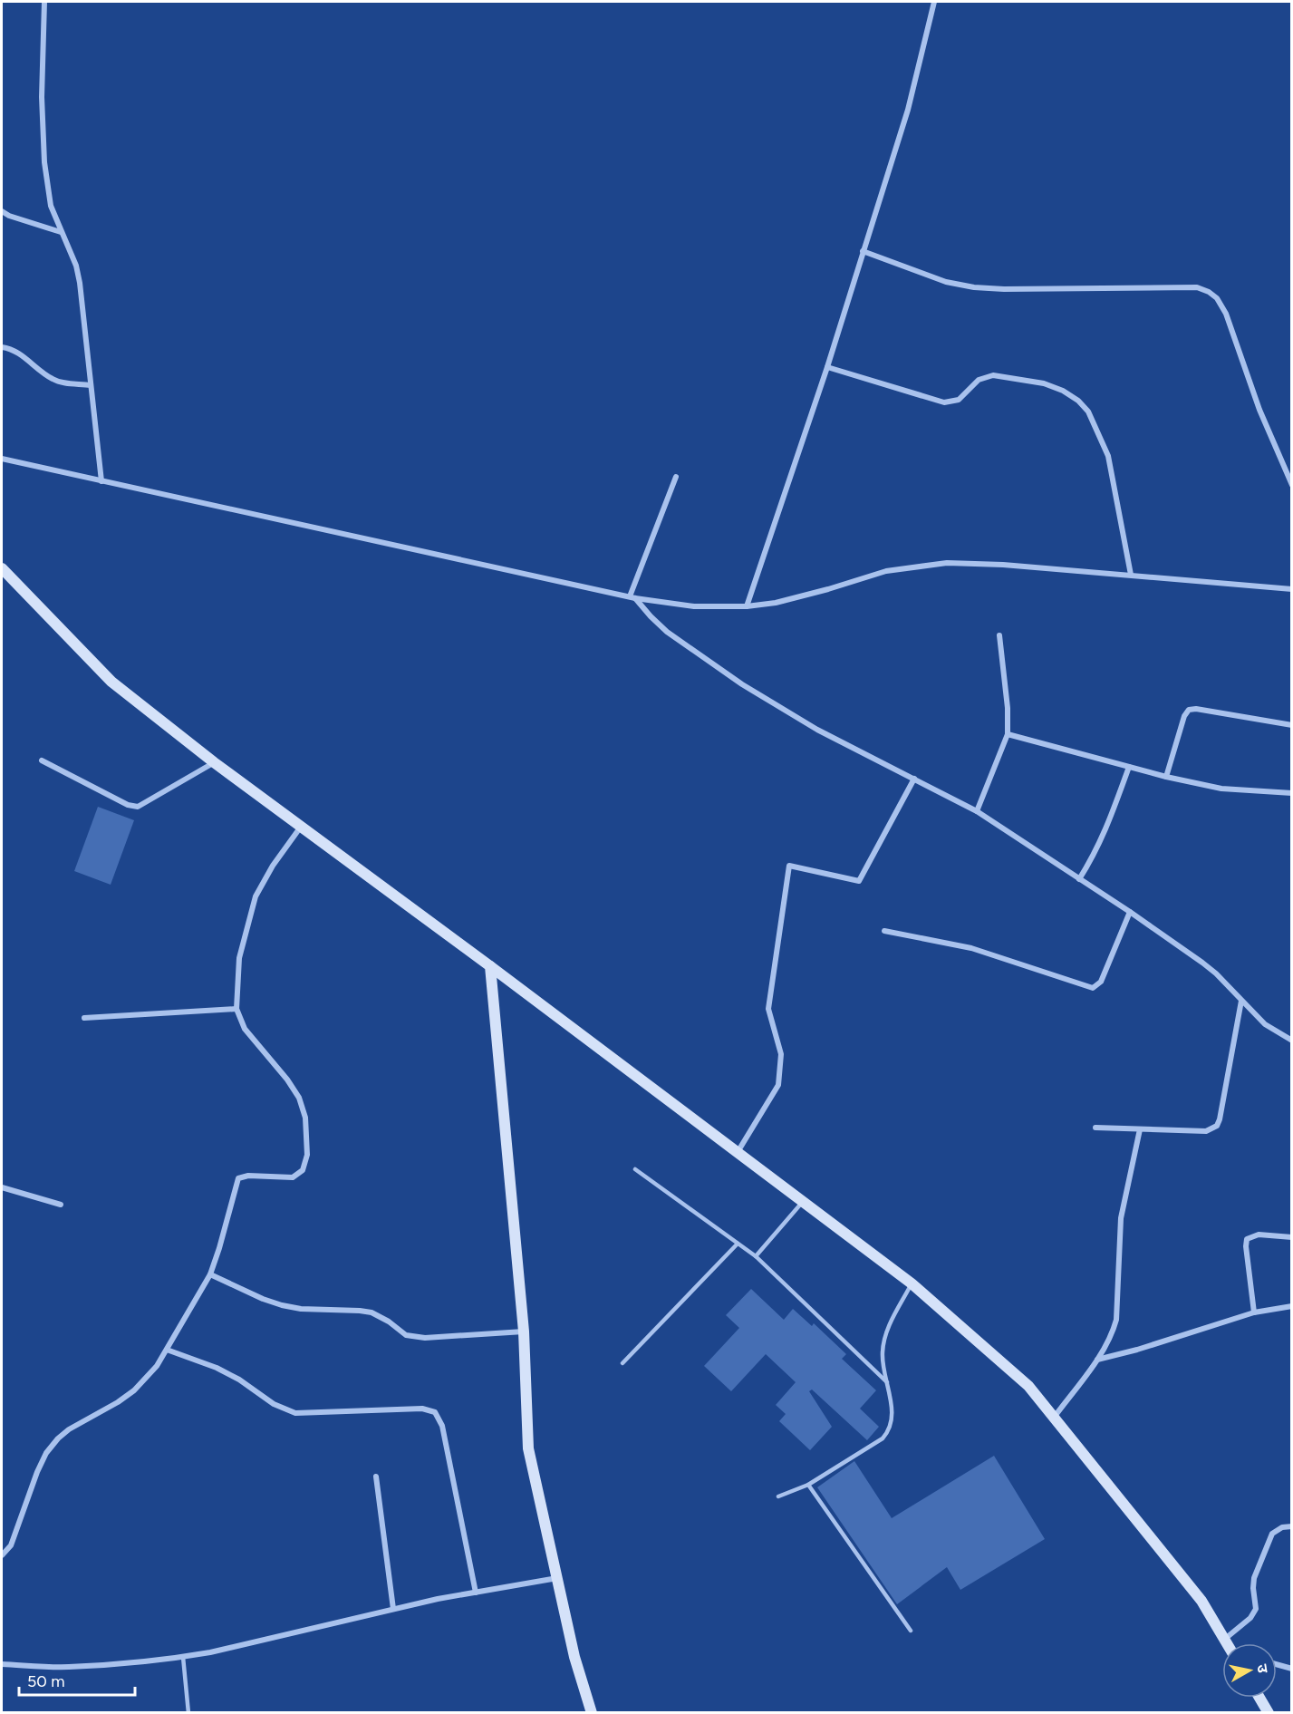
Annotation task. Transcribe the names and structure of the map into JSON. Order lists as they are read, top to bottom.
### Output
{
  "scale_bar": "50 m",
  "north": "right"
}
